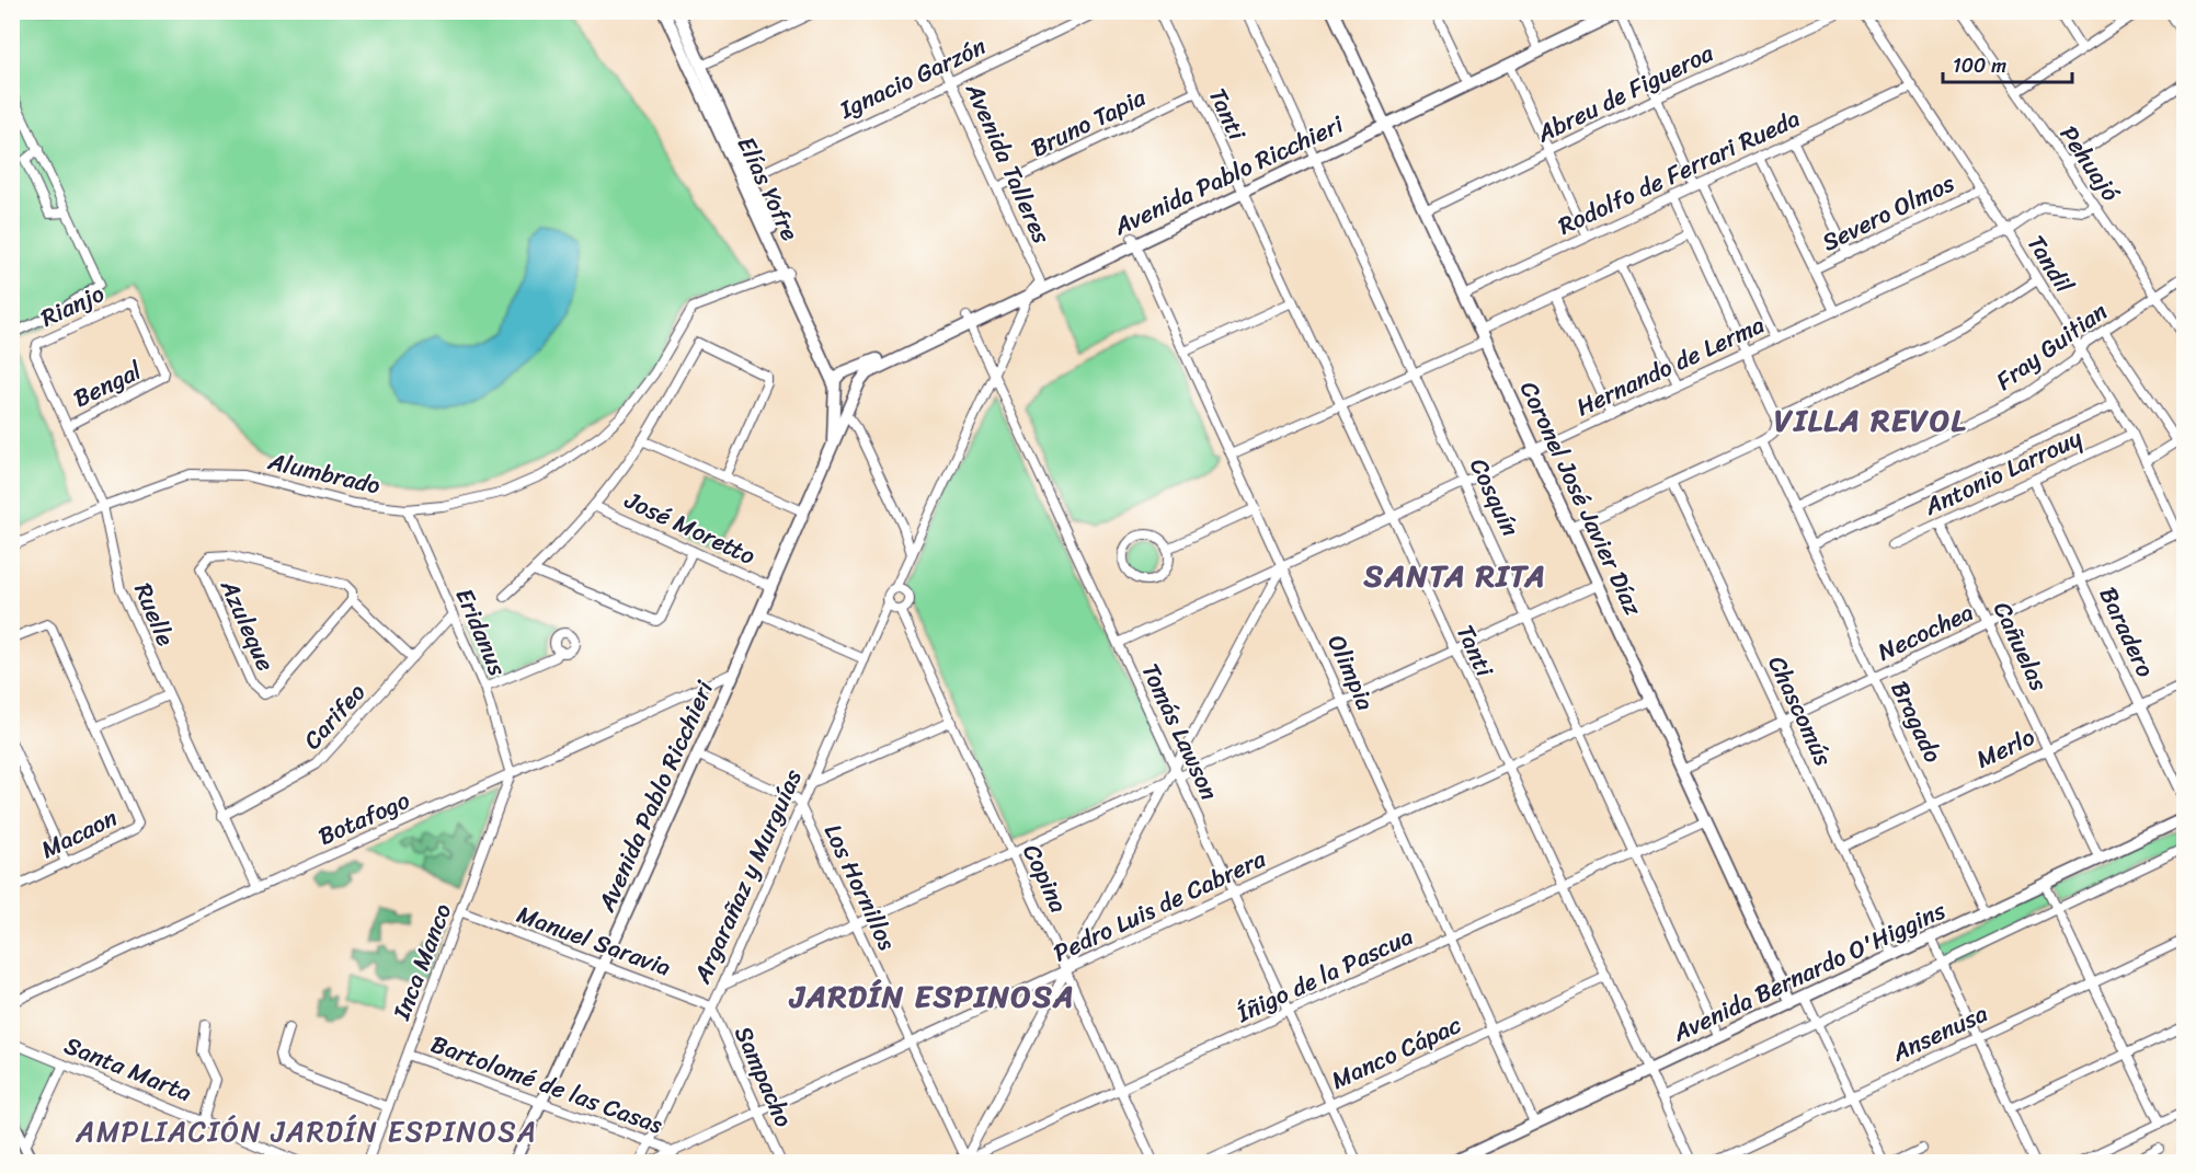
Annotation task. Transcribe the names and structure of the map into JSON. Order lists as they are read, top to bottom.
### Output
{
  "streets": {
    "main road": [
      "Avenida Pablo Ricchieri",
      "Elías Yofre",
      "Coronel José Javier Díaz",
      "Avenida Bernardo O'Higgins"
    ],
    "street": [
      "Ignacio Garzón",
      "Abreu de Figueroa",
      "Tanti",
      "Bruno Tapia",
      "Avenida Talleres",
      "Pehuajó",
      "Rodolfo de Ferrari Rueda",
      "Severo Olmos",
      "Tandil",
      "Rianjo",
      "Fray Guitian",
      "Hernando de Lerma",
      "Bengal",
      "Antonio Larrouy",
      "Alumbrado",
      "Cosquín",
      "José Moretto",
      "Ruelle",
      "Azuleque",
      "Eridanus",
      "Necochea",
      "Baradero",
      "Cañuelas",
      "Olimpia",
      "Chascomús",
      "Carifeo",
      "Bragado",
      "Tomás Lawson",
      "Merlo",
      "Botafogo",
      "Macaon",
      "Argarañaz y Murguías",
      "Copina",
      "Los Hornillos",
      "Pedro Luis de Cabrera",
      "Manuel Saravia",
      "Inca Manco",
      "Íñigo de la Pascua",
      "Ansenusa",
      "Manco Cápac",
      "Santa Marta",
      "Sampacho",
      "Bartolomé de las Casas"
    ]
  },
  "crossings": [
    ["Ignacio Garzón", "Avenida Talleres"],
    ["Ignacio Garzón", "Elías Yofre"],
    ["Abreu de Figueroa", "Coronel José Javier Díaz"],
    ["Tanti", "Bruno Tapia"],
    ["Tanti", "Avenida Pablo Ricchieri"],
    ["Tanti", "Hernando de Lerma"],
    ["Tanti", "Pedro Luis de Cabrera"],
    ["Tanti", "Avenida Bernardo O'Higgins"],
    ["Tanti", "Íñigo de la Pascua"],
    ["Tanti", "Manco Cápac"],
    ["Bruno Tapia", "Avenida Talleres"],
    ["Avenida Talleres", "Avenida Pablo Ricchieri"],
    ["Pehuajó", "Fray Guitian"],
    ["Pehuajó", "Hernando de Lerma"],
    ["Rodolfo de Ferrari Rueda", "Tandil"],
    ["Rodolfo de Ferrari Rueda", "Coronel José Javier Díaz"],
    ["Avenida Pablo Ricchieri", "Elías Yofre"],
    ["Avenida Pablo Ricchieri", "Cosquín"],
    ["Avenida Pablo Ricchieri", "Coronel José Javier Díaz"],
    ["Avenida Pablo Ricchieri", "José Moretto"],
    ["Avenida Pablo Ricchieri", "Olimpia"],
    ["Avenida Pablo Ricchieri", "Tomás Lawson"],
    ["Avenida Pablo Ricchieri", "Botafogo"],
    ["Avenida Pablo Ricchieri", "Los Hornillos"],
    ["Avenida Pablo Ricchieri", "Manuel Saravia"],
    ["Avenida Pablo Ricchieri", "Bartolomé de las Casas"],
    ["Elías Yofre", "Alumbrado"],
    ["Severo Olmos", "Tandil"],
    ["Tandil", "Fray Guitian"],
    ["Tandil", "Hernando de Lerma"],
    ["Tandil", "Antonio Larrouy"],
    ["Tandil", "Necochea"],
    ["Rianjo", "Bengal"],
    ["Rianjo", "Ruelle"],
    ["Fray Guitian", "Bragado"],
    ["Hernando de Lerma", "Cosquín"],
    ["Hernando de Lerma", "Coronel José Javier Díaz"],
    ["Hernando de Lerma", "Olimpia"],
    ["Hernando de Lerma", "Tomás Lawson"],
    ["Bengal", "Ruelle"],
    ["Antonio Larrouy", "Baradero"],
    ["Antonio Larrouy", "Cañuelas"],
    ["Alumbrado", "Ruelle"],
    ["Alumbrado", "Eridanus"],
    ["Cosquín", "Pedro Luis de Cabrera"],
    ["Cosquín", "Avenida Bernardo O'Higgins"],
    ["Cosquín", "Íñigo de la Pascua"],
    ["Coronel José Javier Díaz", "Necochea"],
    ["Coronel José Javier Díaz", "Pedro Luis de Cabrera"],
    ["Coronel José Javier Díaz", "Avenida Bernardo O'Higgins"],
    ["Coronel José Javier Díaz", "Íñigo de la Pascua"],
    ["Ruelle", "Carifeo"],
    ["Ruelle", "Botafogo"],
    ["Azuleque", "Carifeo"],
    ["Eridanus", "Carifeo"],
    ["Eridanus", "Botafogo"],
    ["Eridanus", "Inca Manco"],
    ["Necochea", "Baradero"],
    ["Necochea", "Cañuelas"],
    ["Necochea", "Chascomús"],
    ["Necochea", "Bragado"],
    ["Baradero", "Merlo"],
    ["Cañuelas", "Merlo"],
    ["Cañuelas", "Avenida Bernardo O'Higgins"],
    ["Olimpia", "Pedro Luis de Cabrera"],
    ["Olimpia", "Avenida Bernardo O'Higgins"],
    ["Olimpia", "Íñigo de la Pascua"],
    ["Olimpia", "Manco Cápac"],
    ["Chascomús", "Merlo"],
    ["Chascomús", "Avenida Bernardo O'Higgins"],
    ["Bragado", "Merlo"],
    ["Bragado", "Avenida Bernardo O'Higgins"],
    ["Tomás Lawson", "Pedro Luis de Cabrera"],
    ["Tomás Lawson", "Íñigo de la Pascua"],
    ["Tomás Lawson", "Manco Cápac"],
    ["Botafogo", "Inca Manco"],
    ["Argarañaz y Murguías", "Copina"],
    ["Argarañaz y Murguías", "Los Hornillos"],
    ["Argarañaz y Murguías", "Manuel Saravia"],
    ["Argarañaz y Murguías", "Sampacho"],
    ["Argarañaz y Murguías", "Bartolomé de las Casas"],
    ["Copina", "Pedro Luis de Cabrera"],
    ["Copina", "Íñigo de la Pascua"],
    ["Los Hornillos", "Pedro Luis de Cabrera"],
    ["Los Hornillos", "Íñigo de la Pascua"],
    ["Pedro Luis de Cabrera", "Sampacho"],
    ["Pedro Luis de Cabrera", "Bartolomé de las Casas"],
    ["Manuel Saravia", "Inca Manco"],
    ["Manuel Saravia", "Sampacho"],
    ["Inca Manco", "Bartolomé de las Casas"]
  ],
  "districts": [
    "VILLA REVOL",
    "SANTA RITA",
    "JARDÍN ESPINOSA",
    "AMPLIACIÓN JARDÍN ESPINOSA"
  ],
  "scale_bar": "100 m"
}
